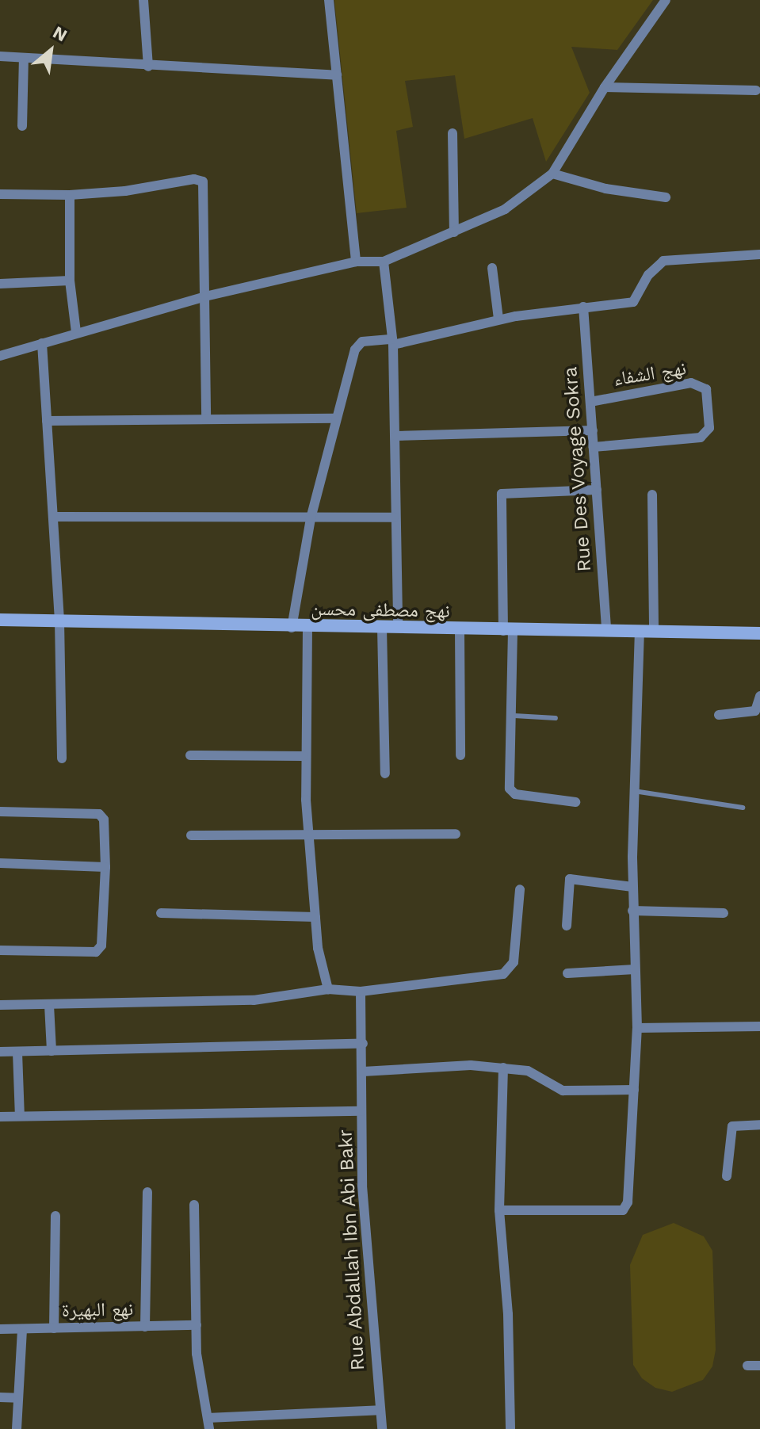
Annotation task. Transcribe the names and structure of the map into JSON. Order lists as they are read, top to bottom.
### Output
{
  "streets": {
    "main road": ["نهج مصطفى محسن"],
    "street": [
      "نهج الشفاء",
      "Rue Des Voyage Sokra",
      "Rue Abdallah Ibn Abi Bakr",
      "نهع البهيرة"
    ]
  },
  "crossings": [
    ["نهج الشفاء", "Rue Des Voyage Sokra"],
    ["Rue Des Voyage Sokra", "نهج مصطفى محسن"]
  ],
  "north": "top right"
}
